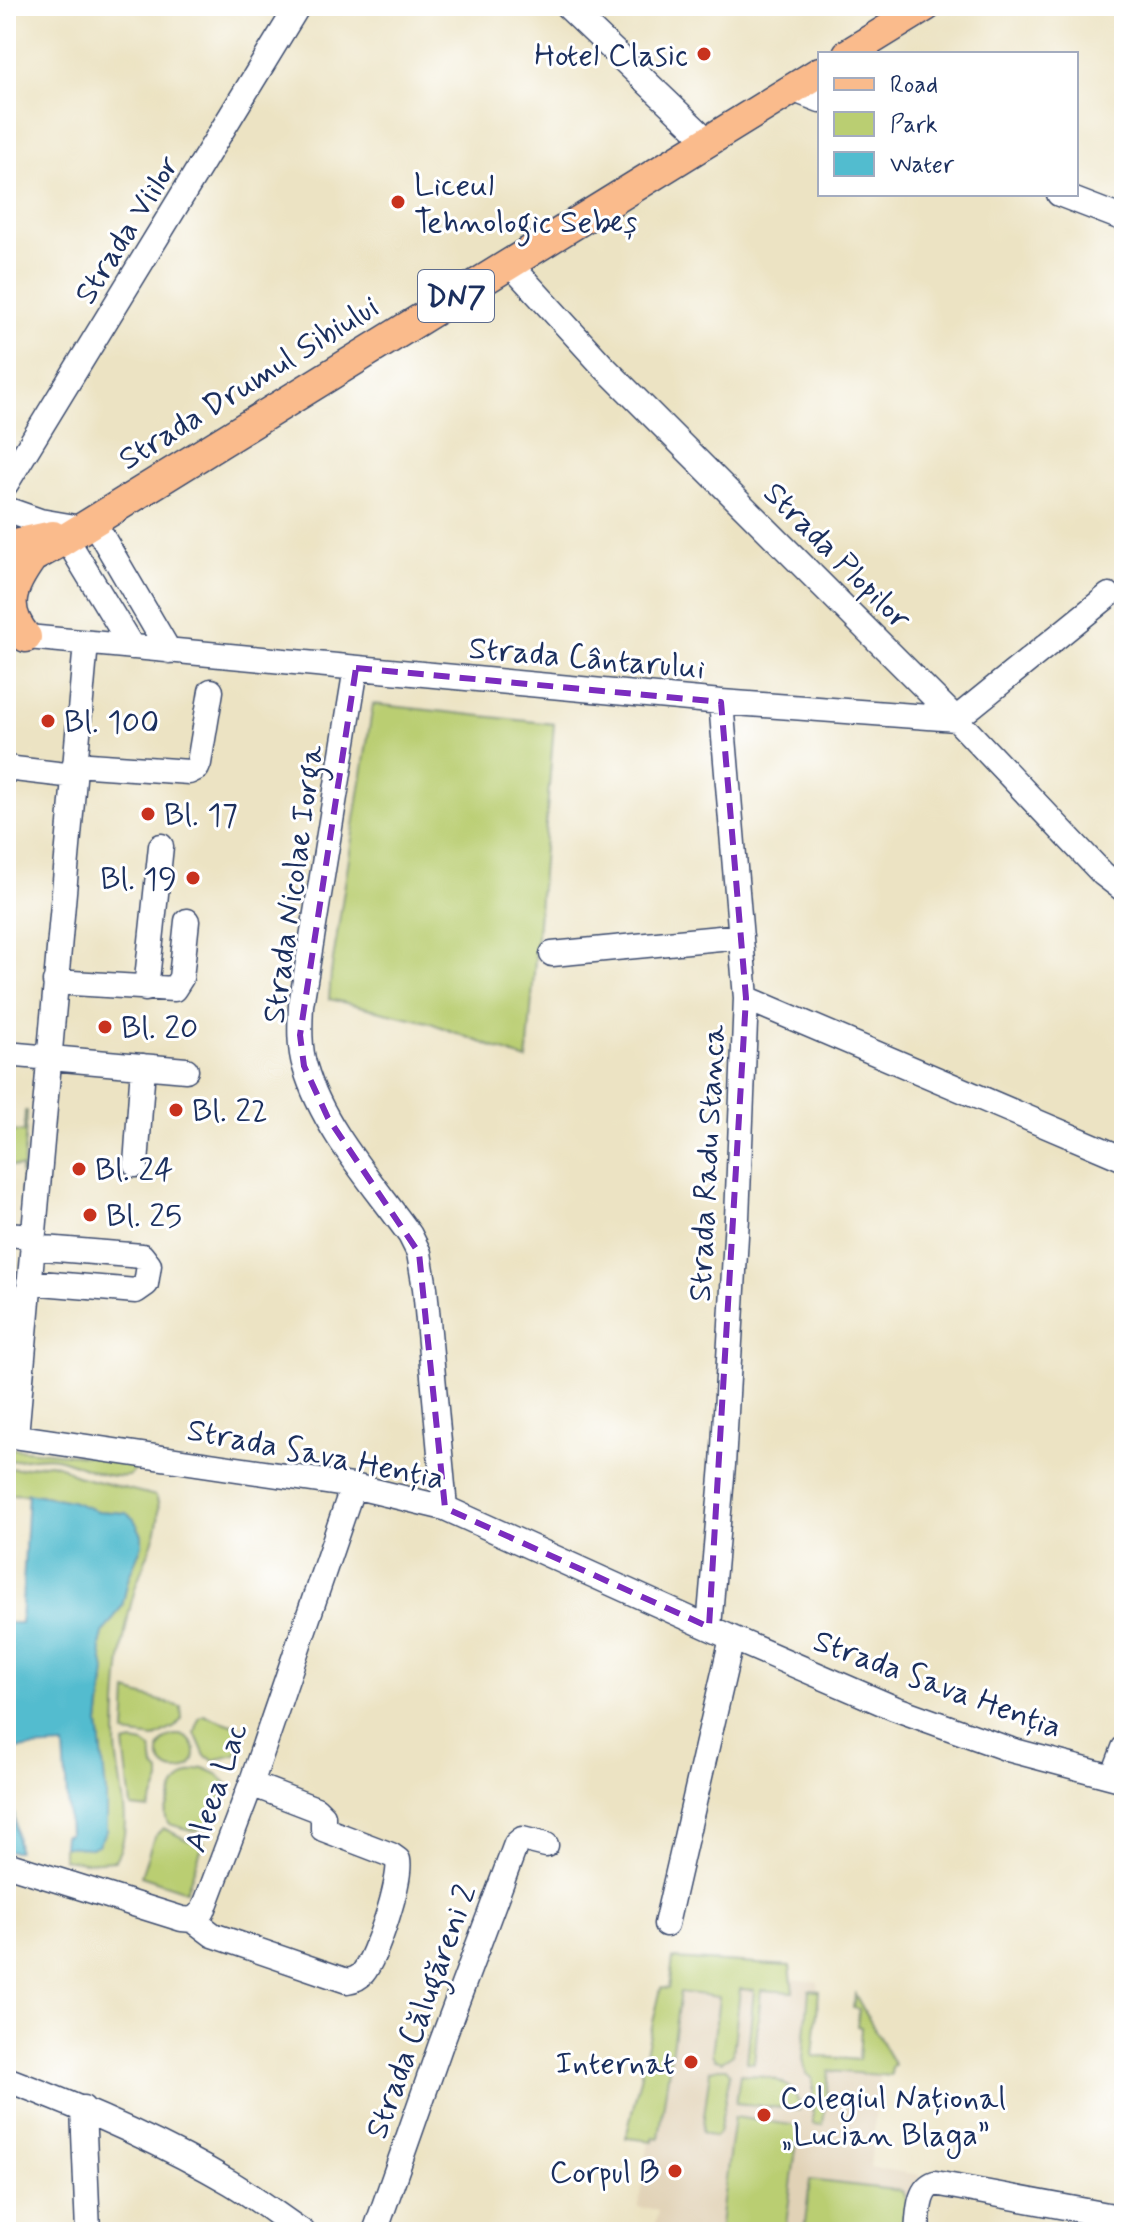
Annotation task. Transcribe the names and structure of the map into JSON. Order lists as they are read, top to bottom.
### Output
{
  "streets": {
    "main road": ["DN7", "Strada Drumul Sibiului"],
    "street": [
      "Strada Viilor",
      "Strada Plopilor",
      "Strada Cântarului",
      "Strada Nicolae Iorga",
      "Strada Radu Stanca",
      "Strada Sava Henția",
      "Aleea Lac",
      "Strada Călugăreni 2"
    ]
  },
  "crossings": [
    ["Strada Drumul Sibiului", "Strada Plopilor"],
    ["Strada Plopilor", "Strada Cântarului"],
    ["Strada Cântarului", "Strada Nicolae Iorga"],
    ["Strada Cântarului", "Strada Radu Stanca"],
    ["Strada Nicolae Iorga", "Strada Sava Henția"],
    ["Strada Radu Stanca", "Strada Sava Henția"],
    ["Strada Sava Henția", "Aleea Lac"]
  ],
  "places": [
    "Hotel Clasic",
    "Liceul Tehnologic Sebeș",
    "Bl. 100",
    "Bl. 17",
    "Bl. 19",
    "Bl. 20",
    "Bl. 22",
    "Bl. 24",
    "Bl. 25",
    "Internat",
    "Colegiul Național „Lucian Blaga”",
    "Corpul B"
  ],
  "legend": ["Road", "Park", "Water"]
}
